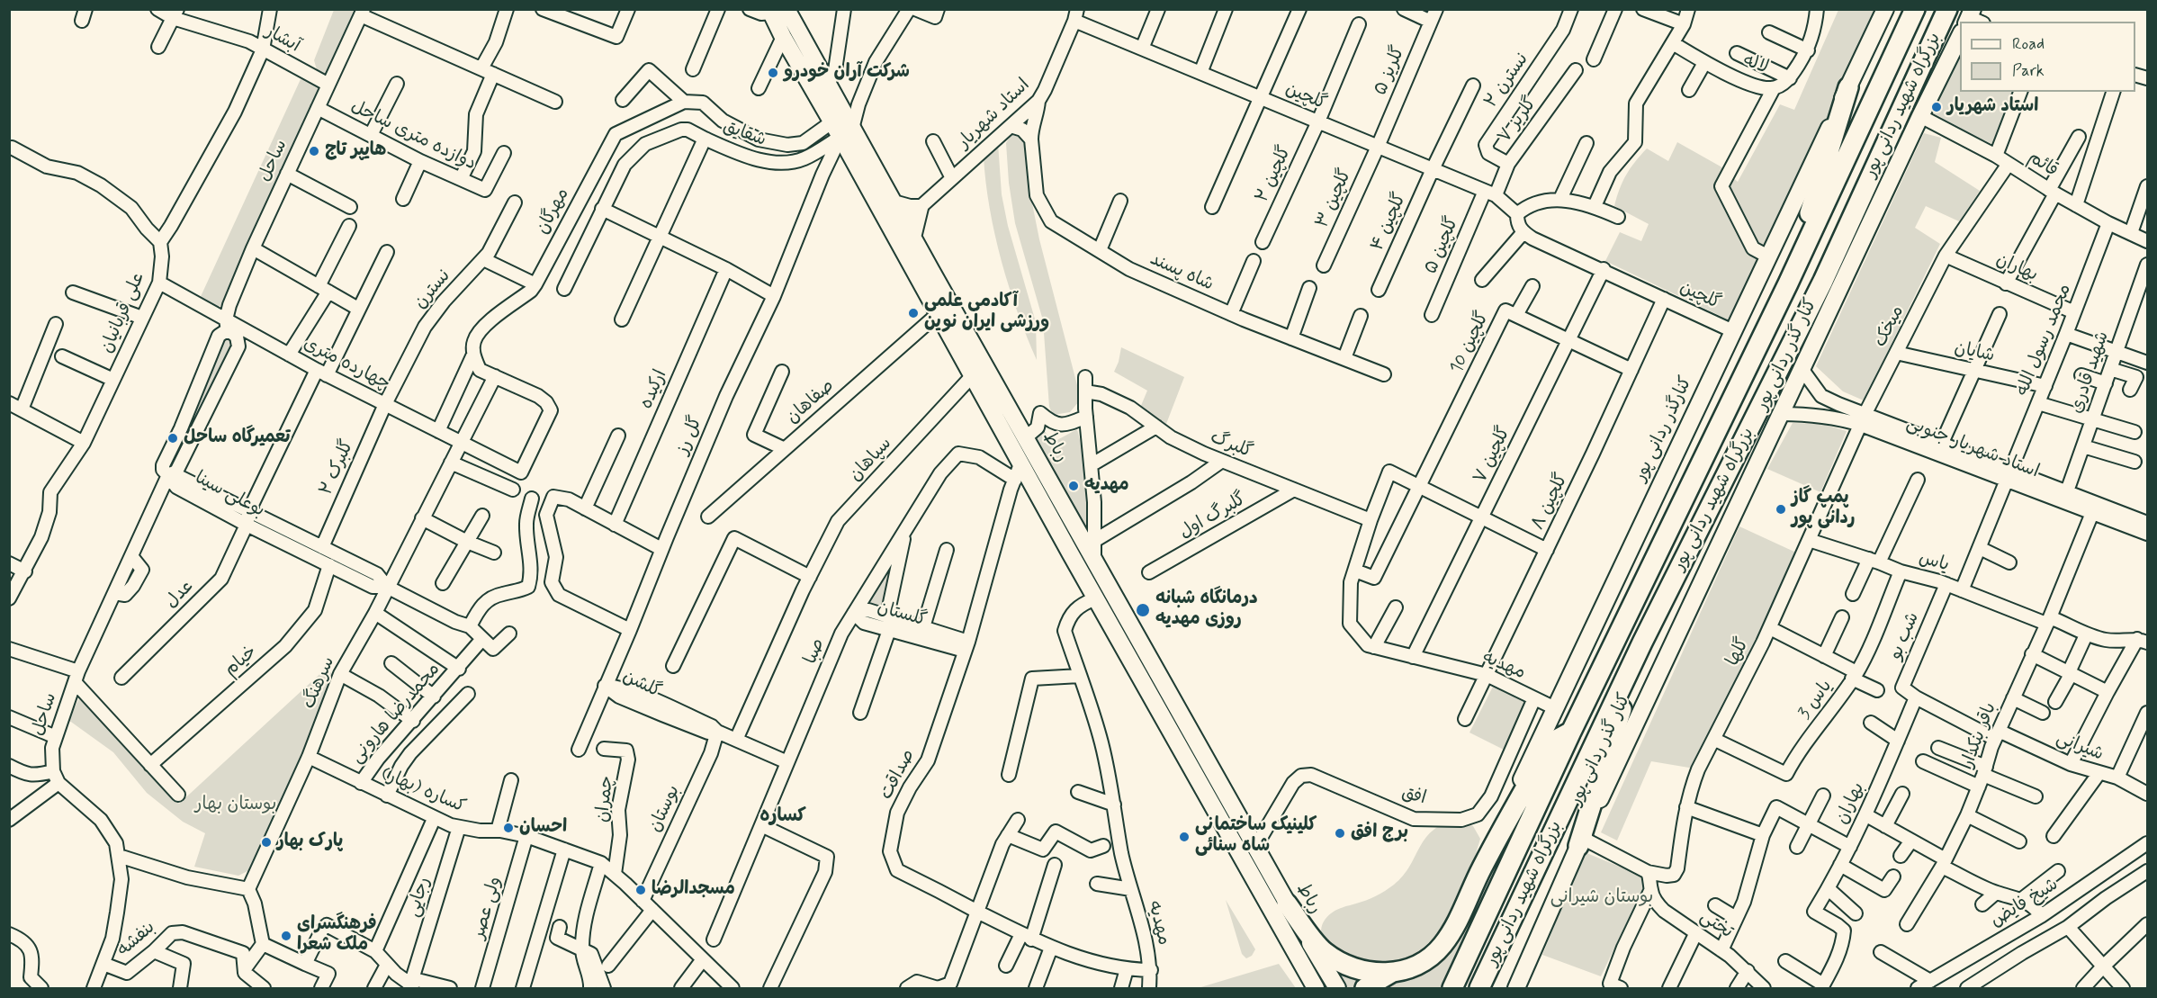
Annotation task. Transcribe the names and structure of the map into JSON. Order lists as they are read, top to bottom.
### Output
{
  "streets": {
    "highway": ["بزرگراه شهید ردانی پور"],
    "main road": ["کنار گذر ردانی پور", "کنارگذر ردانی پور", "رباط"],
    "street": [
      "آبشار",
      "لاله",
      "گلریز ۵",
      "نسترن ۲",
      "گلچین",
      "استاد شهریار",
      "گلریز ۷",
      "شقایق",
      "دوازده متری ساحل",
      "ساحل",
      "قائم",
      "گلچین ۲",
      "گلچین ۳",
      "مهرگان",
      "گلچین ۴",
      "گلچین ۵",
      "بهاران",
      "شاه پسند",
      "نسترن",
      "علی قربانیان",
      "میخک",
      "محمد رسول الله",
      "گلچین 10",
      "شایان",
      "چهارده متری",
      "شهید قادری",
      "ارکیده",
      "صفاهان",
      "گل رز",
      "گلبرگ",
      "استاد شهریار جنوبی",
      "گلچین ۷",
      "سپاهان",
      "گلبرک ۲",
      "بوعلی سینا",
      "گلچین ۸",
      "گلبرگ اول",
      "یاس",
      "عدل",
      "گلستان",
      "شب بو",
      "صبا",
      "گلها",
      "خیام",
      "مهدیه",
      "سرهنگ",
      "گلشن",
      "یاس 3",
      "محمدرضا هارونی",
      "باقر بنکدار",
      "شیرانی",
      "صداقت",
      "کساره (بهار)",
      "افق",
      "چمران",
      "بوستان",
      "رجایی",
      "شیخ فایض",
      "ولی عصر",
      "تختی",
      "بنفشه"
    ]
  },
  "crossings": [
    ["آبشار", "ساحل"],
    ["گلریز ۵", "گلچین"],
    ["گلریز ۵", "گلچین ۳"],
    ["نسترن ۲", "گلریز ۷"],
    ["گلچین", "استاد شهریار"],
    ["گلچین", "گلریز ۷"],
    ["گلچین", "گلچین ۲"],
    ["گلچین", "گلچین ۳"],
    ["گلچین", "گلچین ۴"],
    ["گلچین", "گلچین ۵"],
    ["گلچین", "کنارگذر ردانی پور"],
    ["گلچین", "گلچین ۷"],
    ["گلچین", "گلچین ۸"],
    ["استاد شهریار", "شاه پسند"],
    ["استاد شهریار", "رباط"],
    ["گلریز ۷", "گلچین ۵"],
    ["شقایق", "گل رز"],
    ["شقایق", "رباط"],
    ["دوازده متری ساحل", "ساحل"],
    ["ساحل", "چهارده متری"],
    ["ساحل", "بوعلی سینا"],
    ["قائم", "میخک"],
    ["قائم", "محمد رسول الله"],
    ["قائم", "کنار گذر ردانی پور"],
    ["بهاران", "میخک"],
    ["بهاران", "محمد رسول الله"],
    ["بهاران", "شب بو"],
    ["نسترن", "چهارده متری"],
    ["نسترن", "گلبرک ۲"],
    ["علی قربانیان", "چهارده متری"],
    ["میخک", "شایان"],
    ["میخک", "استاد شهریار جنوبی"],
    ["میخک", "گلها"],
    ["محمد رسول الله", "شایان"],
    ["محمد رسول الله", "استاد شهریار جنوبی"],
    ["محمد رسول الله", "یاس"],
    ["گلچین 10", "گلچین ۷"],
    ["گلچین 10", "گلچین ۸"],
    ["گلچین 10", "مهدیه"],
    ["کنار گذر ردانی پور", "استاد شهریار جنوبی"],
    ["چهارده متری", "گلبرک ۲"],
    ["چهارده متری", "عدل"],
    ["چهارده متری", "سرهنگ"],
    ["شهید قادری", "استاد شهریار جنوبی"],
    ["صفاهان", "رباط"],
    ["کنارگذر ردانی پور", "مهدیه"],
    ["گل رز", "رباط"],
    ["گل رز", "گلشن"],
    ["گلبرگ", "گلبرگ اول"],
    ["گلبرگ", "مهدیه"],
    ["رباط", "سپاهان"],
    ["رباط", "صبا"],
    ["رباط", "مهدیه"],
    ["رباط", "صداقت"],
    ["رباط", "افق"],
    ["استاد شهریار جنوبی", "گلها"],
    ["استاد شهریار جنوبی", "باقر بنکدار"],
    ["گلچین ۷", "مهدیه"],
    ["سپاهان", "گلشن"],
    ["گلبرک ۲", "بوعلی سینا"],
    ["بوعلی سینا", "عدل"],
    ["بوعلی سینا", "خیام"],
    ["بوعلی سینا", "سرهنگ"],
    ["بوعلی سینا", "محمدرضا هارونی"],
    ["گلچین ۸", "مهدیه"],
    ["یاس", "شب بو"],
    ["یاس", "گلها"],
    ["یاس", "یاس 3"],
    ["یاس", "باقر بنکدار"],
    ["گلستان", "صبا"],
    ["گلستان", "صداقت"],
    ["صبا", "گلشن"],
    ["صبا", "صداقت"],
    ["گلها", "یاس 3"],
    ["گلها", "تختی"],
    ["مهدیه", "صداقت"],
    ["مهدیه", "افق"],
    ["سرهنگ", "محمدرضا هارونی"],
    ["سرهنگ", "کساره (بهار)"],
    ["گلشن", "بوستان"],
    ["محمدرضا هارونی", "کساره (بهار)"],
    ["باقر بنکدار", "شیرانی"],
    ["کساره (بهار)", "چمران"],
    ["کساره (بهار)", "بوستان"],
    ["کساره (بهار)", "رجایی"],
    ["کساره (بهار)", "ولی عصر"]
  ],
  "districts": ["کساره"],
  "parks": ["بوستان بهار", "بوستان شیرانی"],
  "places": [
    "شرکت آران خودرو",
    "استاد شهریار",
    "هایپر تاج",
    "آکادمی علمی ورزشی ایران نوین",
    "تعمیرگاه ساحل",
    "مهدیه",
    "پمپ گاز ردانی پور",
    "درمانگاه شبانه روزی مهدیه",
    "احسان",
    "برج افق",
    "کلینیک ساختمانی شاه سنائی",
    "پارک بهار",
    "مسجدالرضا",
    "فرهنگسرای ملک شعرا"
  ],
  "legend": ["Road", "Park"]
}
